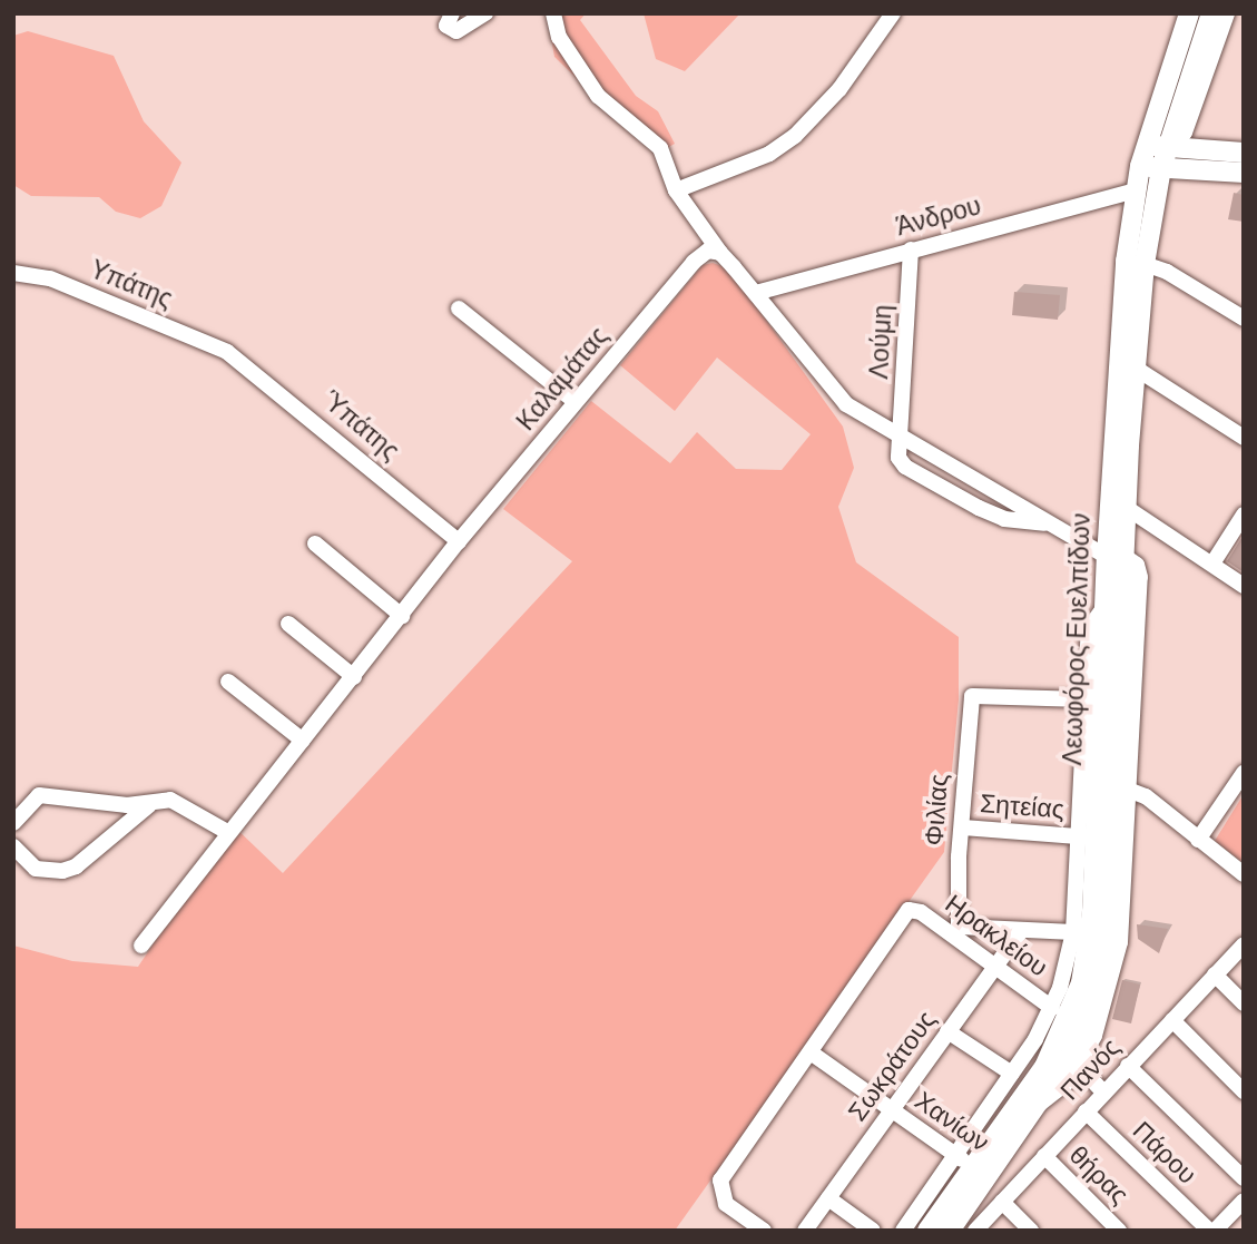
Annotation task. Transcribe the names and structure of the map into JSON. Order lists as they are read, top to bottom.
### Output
{
  "streets": {
    "main road": ["Λεωφόρος Ευελπίδων"],
    "street": [
      "Άνδρου",
      "Υπάτης",
      "Λούμη",
      "Καλαμάτας",
      "Ύπάτης",
      "Σητείας",
      "Φιλίας",
      "Ηρακλείου",
      "Σωκράτους",
      "Πανός",
      "Χανίων",
      "Πάρου",
      "θήρας"
    ]
  },
  "crossings": [
    ["Άνδρου", "Λούμη"],
    ["Άνδρου", "Λεωφόρος Ευελπίδων"],
    ["Υπάτης", "Ύπάτης"],
    ["Καλαμάτας", "Ύπάτης"],
    ["Λεωφόρος Ευελπίδων", "Χανίων"],
    ["Σητείας", "Φιλίας"],
    ["Φιλίας", "Ηρακλείου"],
    ["Ηρακλείου", "Σωκράτους"],
    ["Ηρακλείου", "Χανίων"],
    ["Σωκράτους", "Χανίων"],
    ["Πανός", "Χανίων"],
    ["Πανός", "Πάρου"],
    ["Πανός", "θήρας"]
  ]
}
